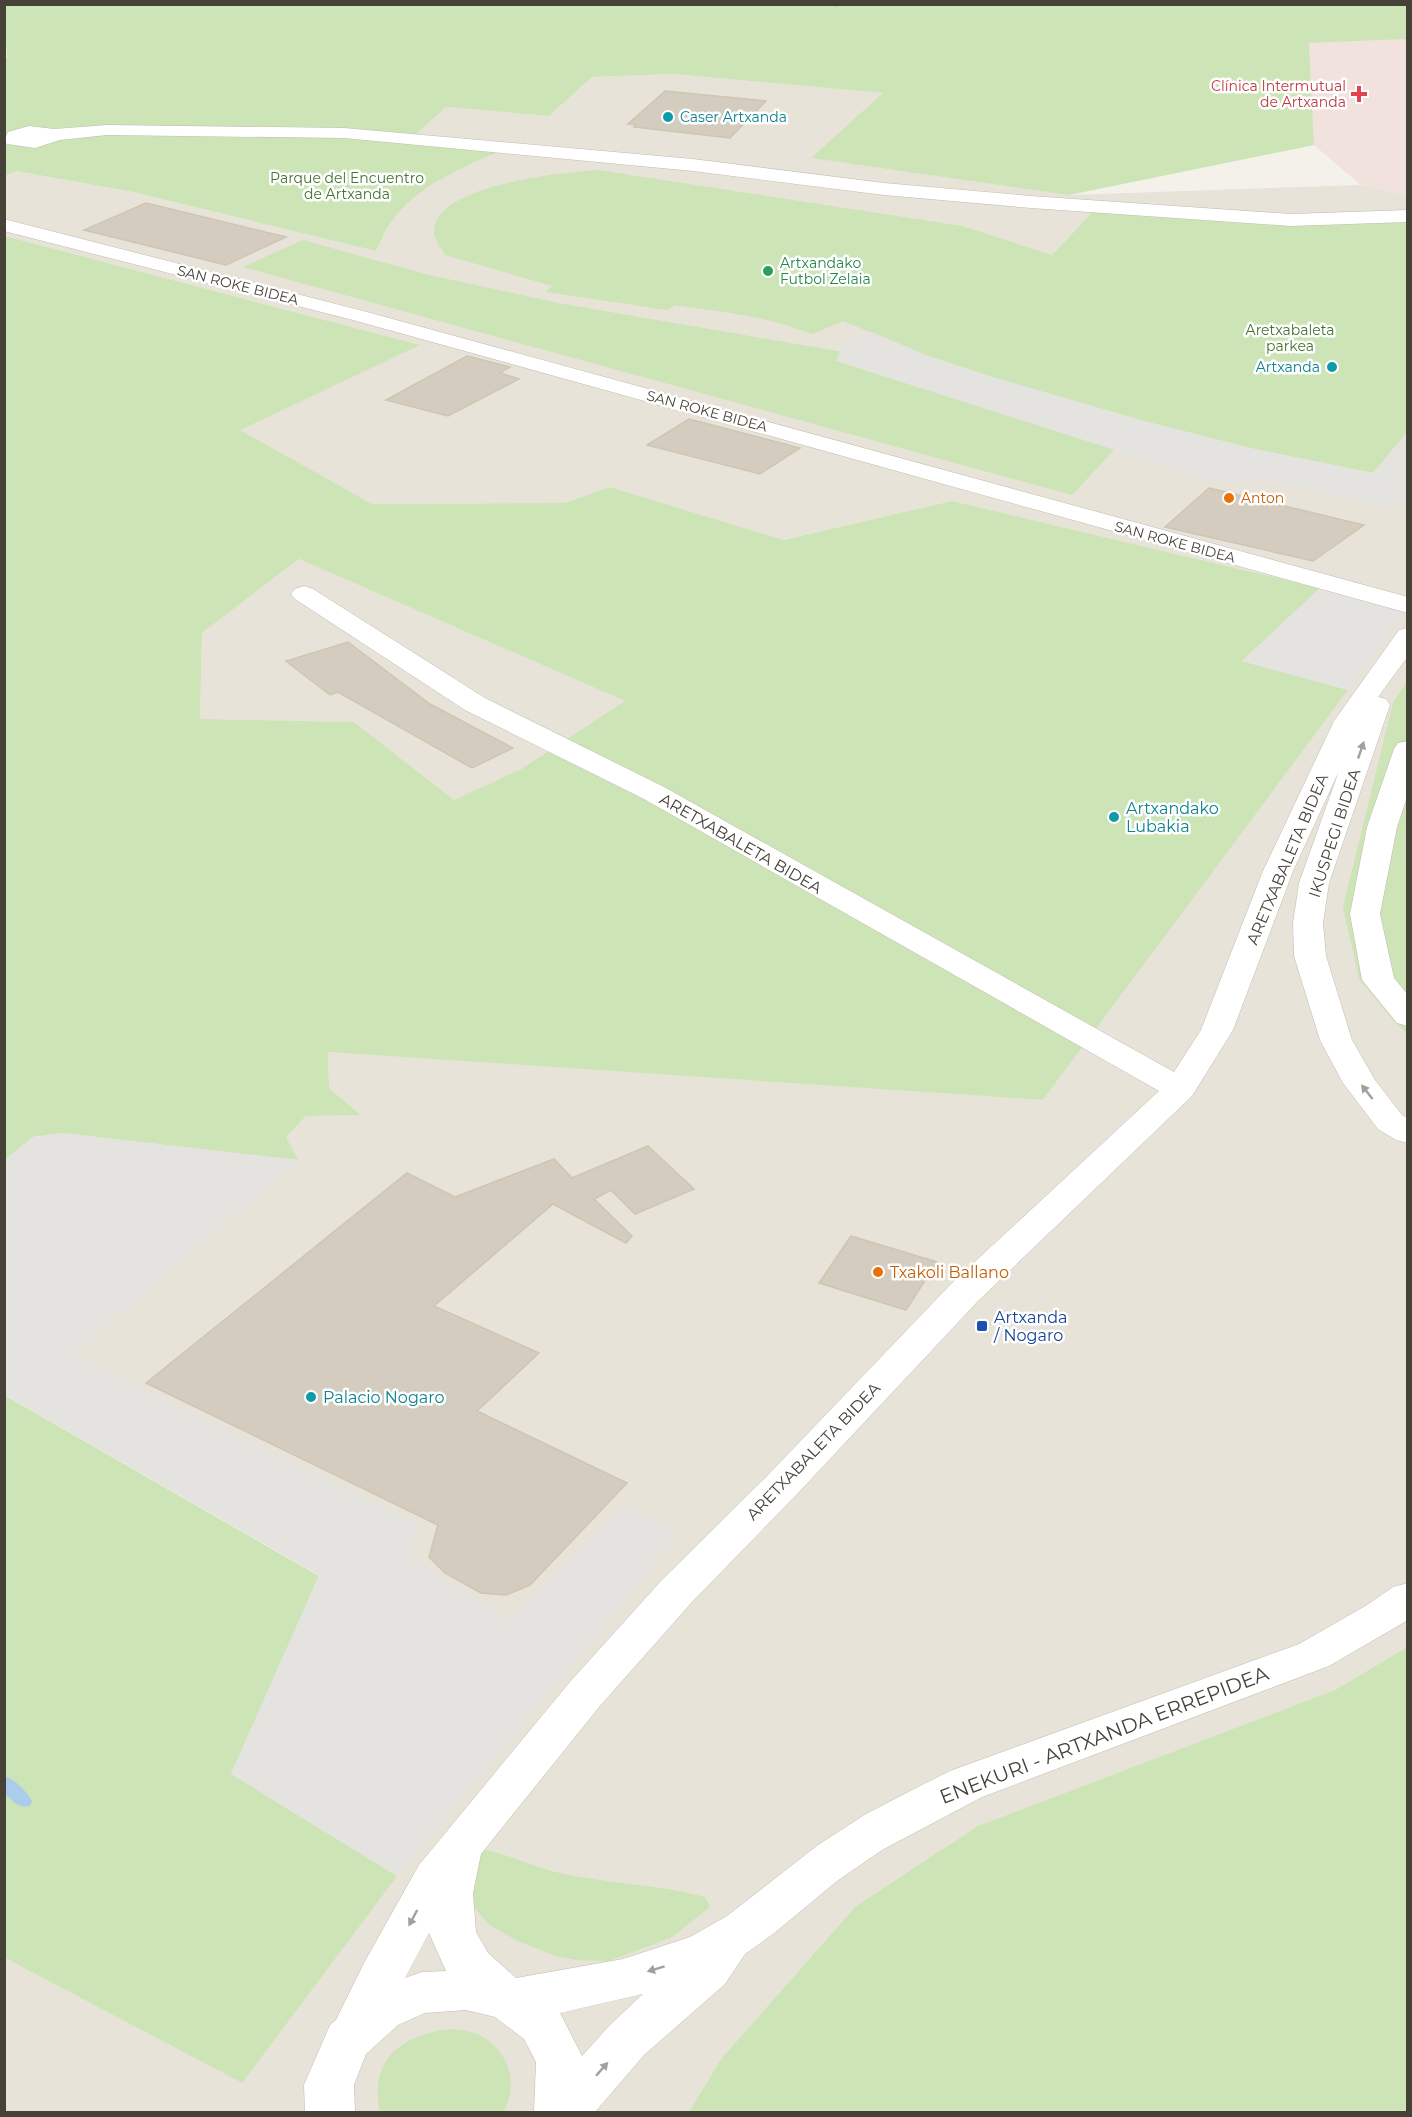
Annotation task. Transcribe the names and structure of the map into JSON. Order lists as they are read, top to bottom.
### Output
{
  "streets": {
    "street": [
      "SAN ROKE BIDEA",
      "IKUSPEGI BIDEA",
      "ARETXABALETA BIDEA",
      "ENEKURI - ARTXANDA ERREPIDEA"
    ]
  },
  "crossings": [
    ["IKUSPEGI BIDEA", "ARETXABALETA BIDEA"],
    ["ARETXABALETA BIDEA", "ENEKURI - ARTXANDA ERREPIDEA"]
  ],
  "parks": ["Parque del Encuentro de Artxanda", "Aretxabaleta parkea"],
  "places": {
    "health": ["Clínica Intermutual de Artxanda"],
    "other": [
      "Caser Artxanda",
      "Artxandako Futbol Zelaia",
      "Artxanda",
      "Anton",
      "Artxandako Lubakia",
      "Txakoli Ballano",
      "Palacio Nogaro"
    ],
    "transit": ["Artxanda / Nogaro"]
  }
}
